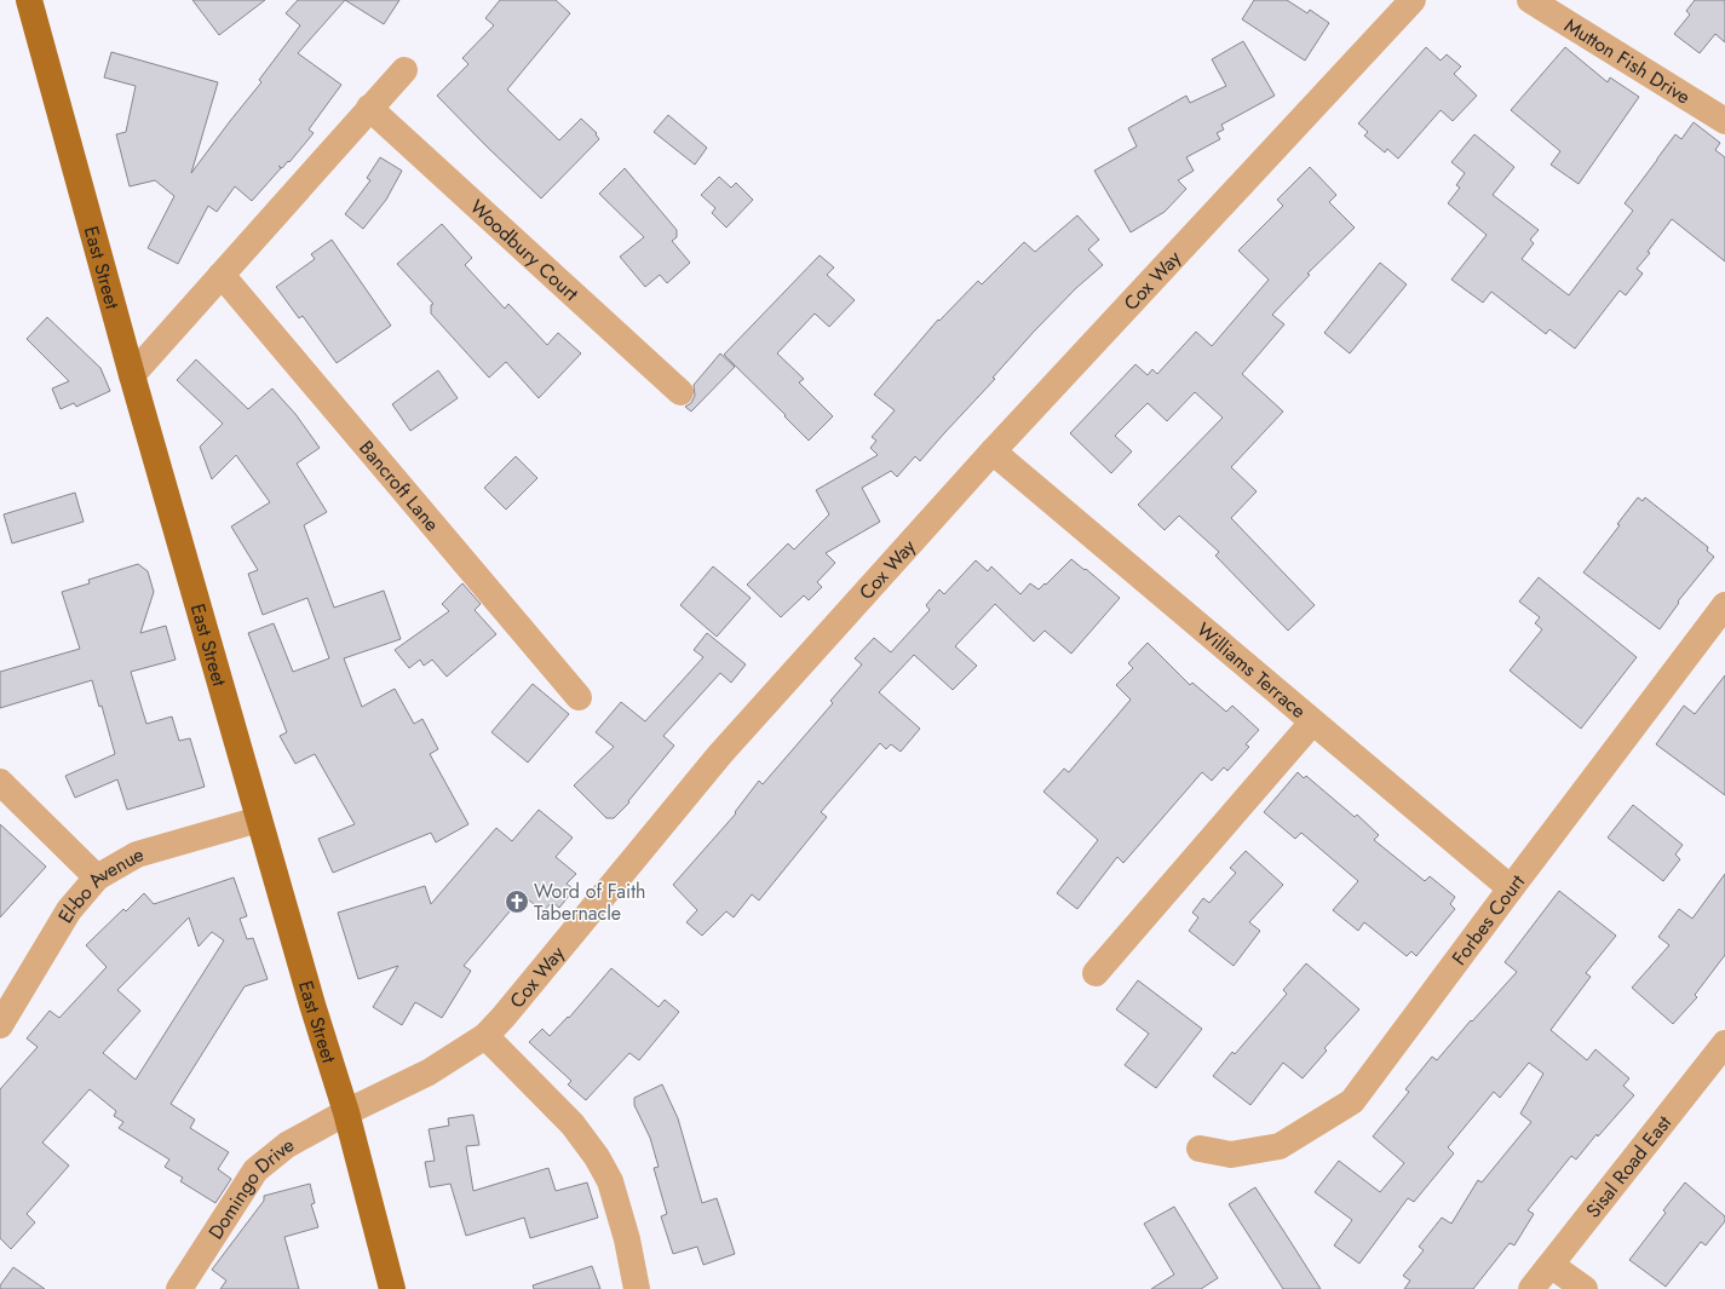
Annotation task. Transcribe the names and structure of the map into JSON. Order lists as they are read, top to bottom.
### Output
{
  "streets": {
    "main road": ["East Street"],
    "street": [
      "Mutton Fish Drive",
      "Woodbury Court",
      "Cox Way",
      "Bancroft Lane",
      "Williams Terrace",
      "El-bo Avenue",
      "Forbes Court",
      "Sisal Road East",
      "Domingo Drive"
    ]
  },
  "crossings": [
    ["East Street", "Cox Way"],
    ["East Street", "El-bo Avenue"],
    ["East Street", "Domingo Drive"],
    ["Cox Way", "Williams Terrace"],
    ["Cox Way", "Domingo Drive"],
    ["Williams Terrace", "Forbes Court"]
  ],
  "places": {
    "church": ["Word of Faith Tabernacle"]
  }
}
